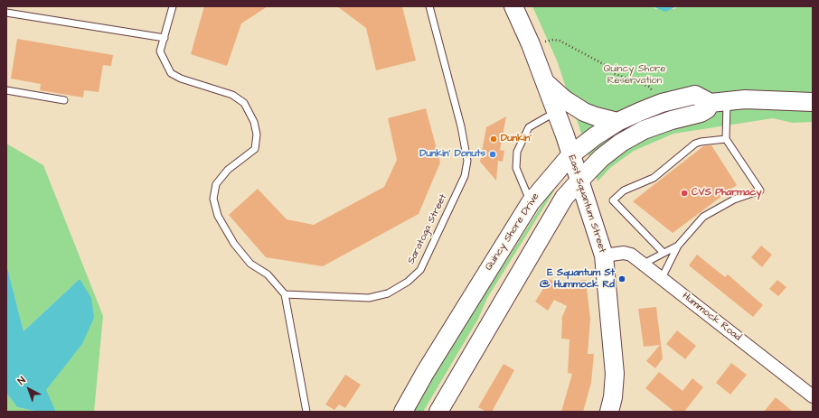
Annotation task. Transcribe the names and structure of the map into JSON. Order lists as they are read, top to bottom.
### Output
{
  "streets": {
    "main road": ["East Squantum Street", "Quincy Shore Drive"],
    "street": ["Hummock Road"],
    "lane": ["Saratoga Street"]
  },
  "crossings": [
    ["East Squantum Street", "Quincy Shore Drive"],
    ["East Squantum Street", "Hummock Road"]
  ],
  "parks": ["Quincy Shore Reservation"],
  "places": [
    "Dunkin'",
    "Dunkin' Donuts",
    "CVS Pharmacy",
    "E Squantum St @ Hummock Rd"
  ],
  "north": "top left"
}
